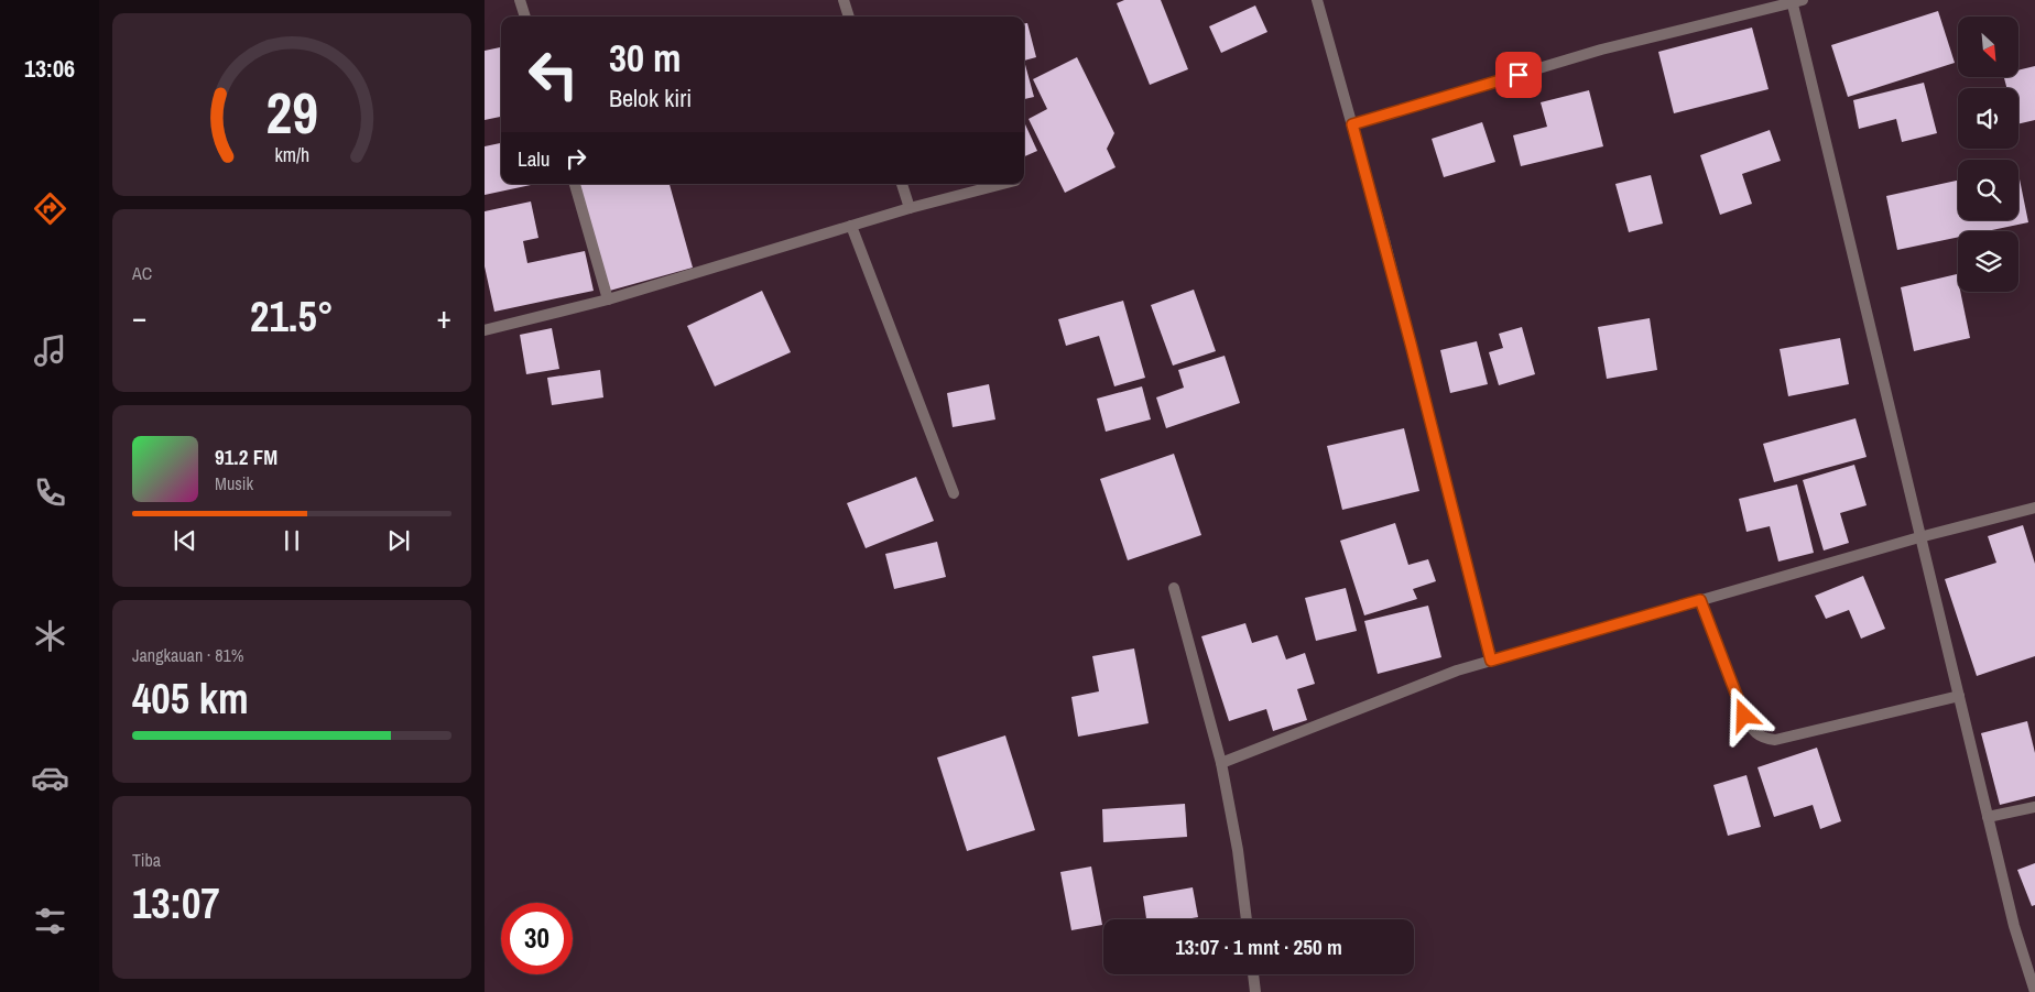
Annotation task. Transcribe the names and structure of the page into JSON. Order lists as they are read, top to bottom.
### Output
{
  "north": "bottom right",
  "page": {
    "tabs": "13:06",
    "turn": ["30 m", "Belok kiri"],
    "then": "Lalu",
    "tile": [
      "AC",
      ["Jangkauan · 81%", "405 km"],
      ["Tiba", "13:07"]
    ],
    "heat": ["−", "21.5°", "+"],
    "song": ["91.2 FM", "Musik"],
    "limit": "30",
    "trip": "13:07 · 1 mnt · 250 m",
    "gauge": ["29", "km/h"]
  }
}
